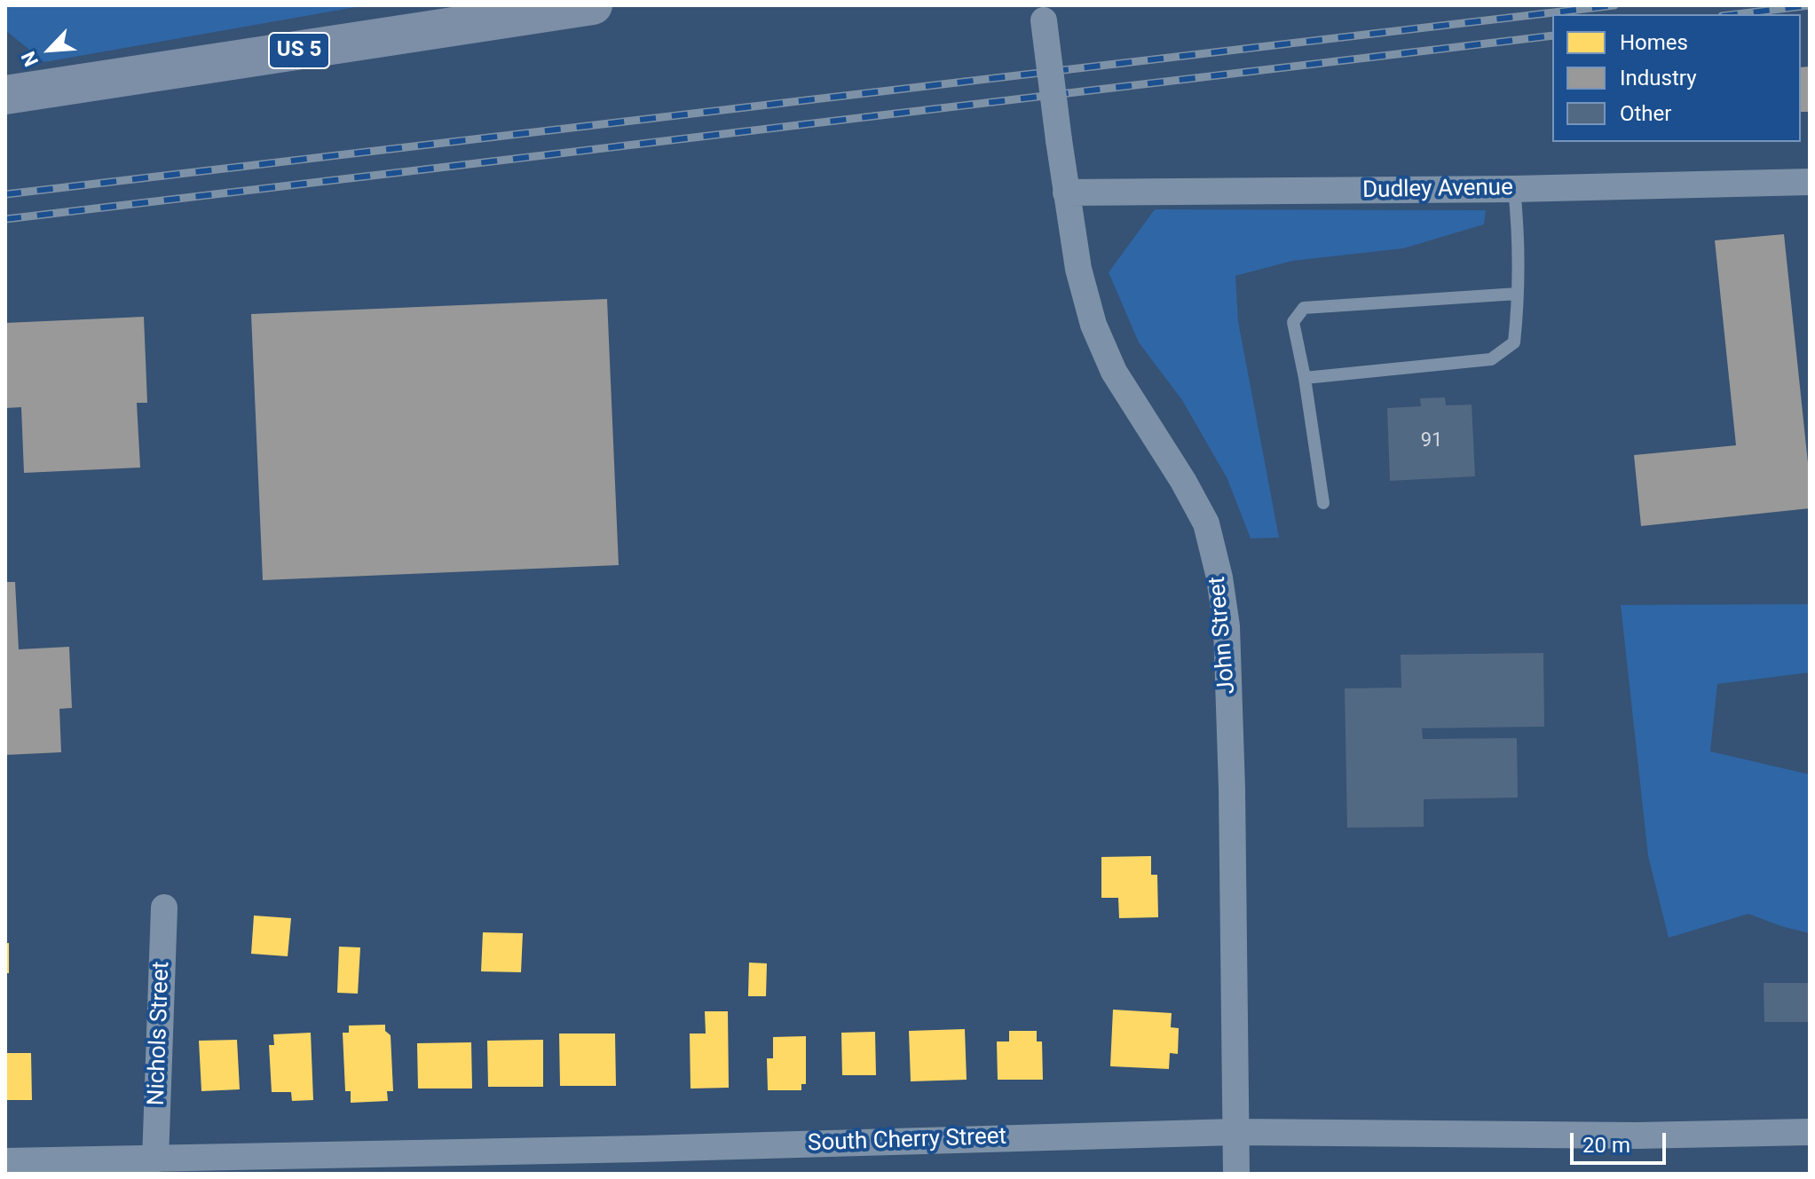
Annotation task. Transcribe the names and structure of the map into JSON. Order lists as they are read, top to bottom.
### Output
{
  "streets": {
    "main road": ["US 5"],
    "street": [
      "Dudley Avenue",
      "John Street",
      "Nichols Street",
      "South Cherry Street"
    ]
  },
  "crossings": [
    ["Dudley Avenue", "John Street"],
    ["John Street", "South Cherry Street"],
    ["Nichols Street", "South Cherry Street"]
  ],
  "house_numbers": ["91"],
  "legend": ["Homes", "Industry", "Other"],
  "scale_bar": "20 m",
  "north": "bottom left"
}
